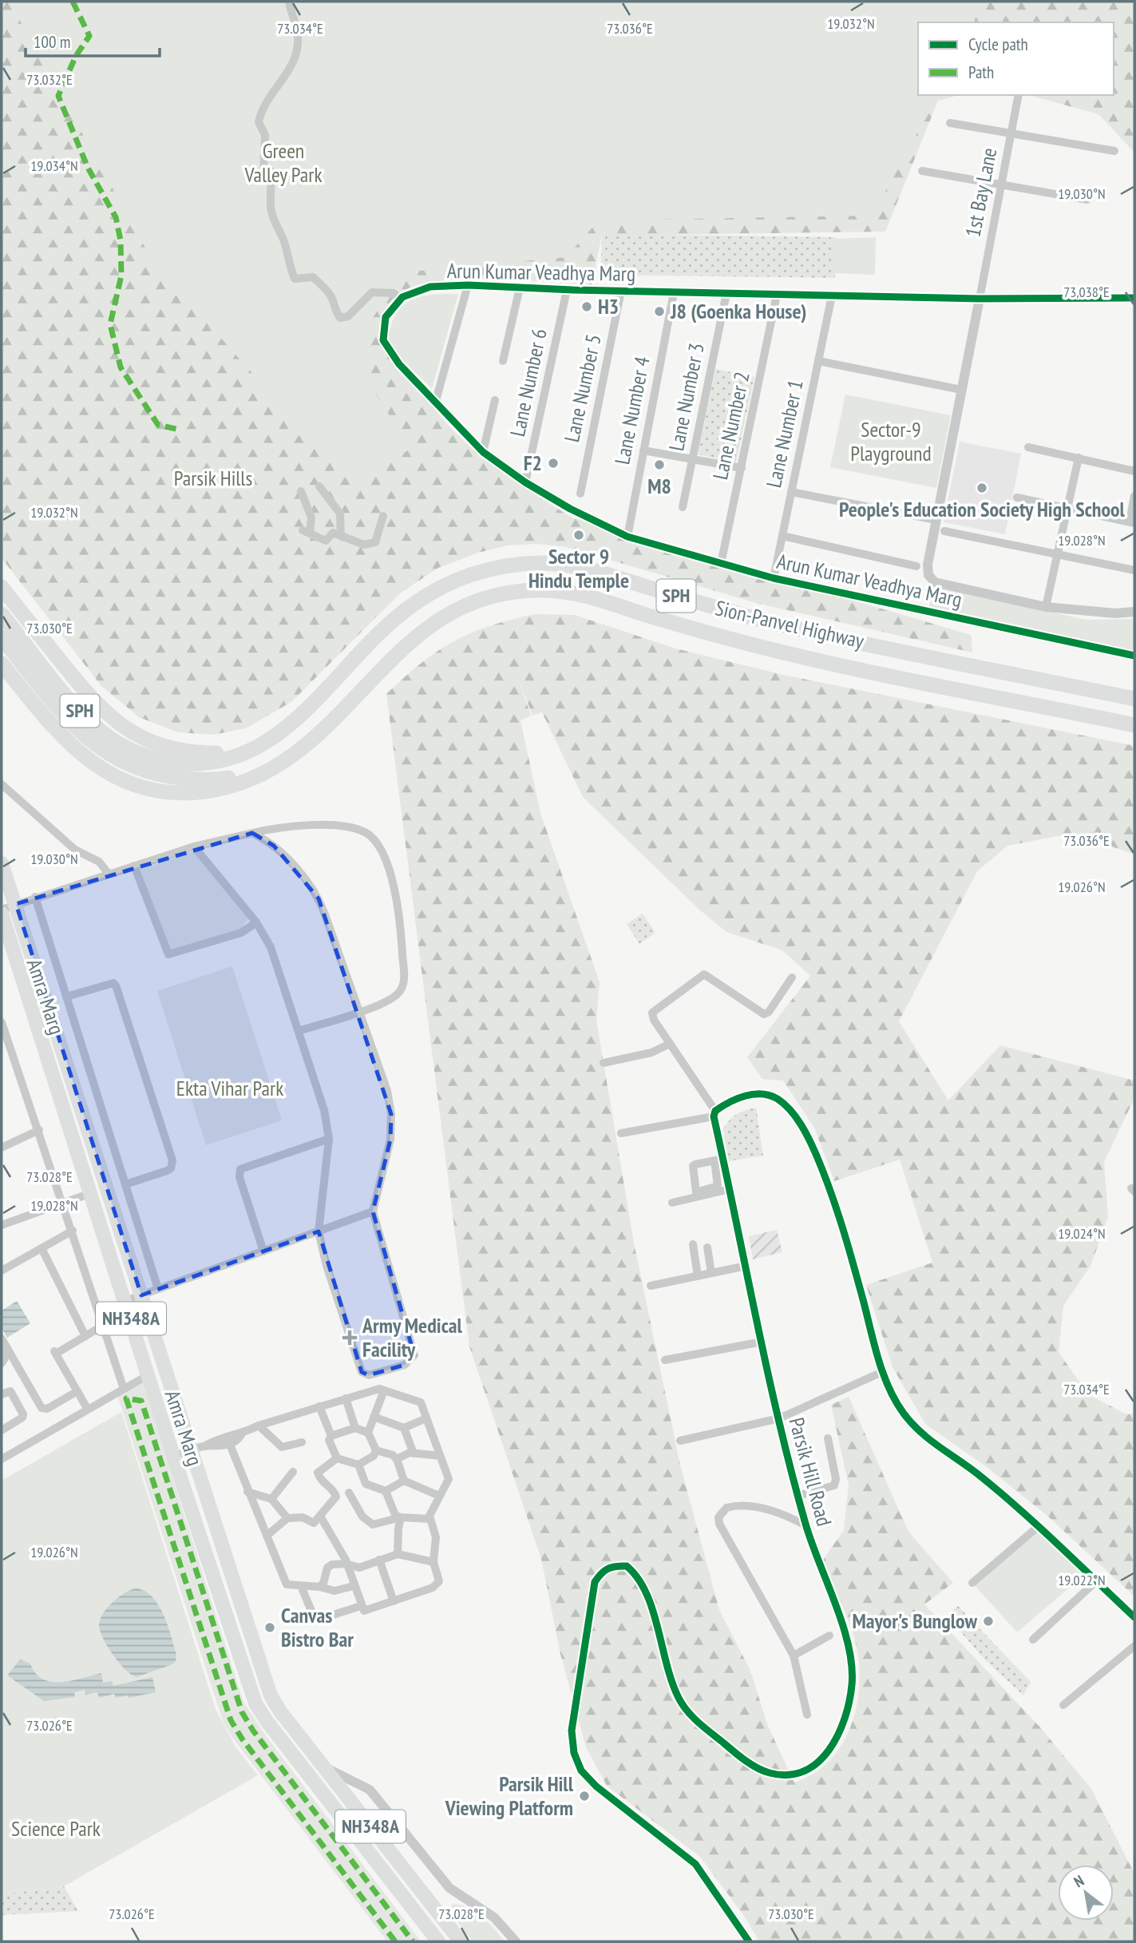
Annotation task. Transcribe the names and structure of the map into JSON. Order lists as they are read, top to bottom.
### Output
{
  "streets": {
    "highway": [
      "SPH",
      "Sion-Panvel Highway",
      "Amra Marg",
      "NH348A"
    ],
    "street": [
      "1st Bay Lane",
      "Arun Kumar Veadhya Marg",
      "Lane Number 6",
      "Lane Number 5",
      "Lane Number 3",
      "Lane Number 4",
      "Lane Number 2",
      "Lane Number 1",
      "Parsik Hill Road"
    ]
  },
  "crossings": [
    ["1st Bay Lane", "Arun Kumar Veadhya Marg"],
    ["Arun Kumar Veadhya Marg", "Lane Number 6"],
    ["Arun Kumar Veadhya Marg", "Lane Number 5"],
    ["Arun Kumar Veadhya Marg", "Lane Number 3"],
    ["Arun Kumar Veadhya Marg", "Lane Number 4"],
    ["Arun Kumar Veadhya Marg", "Lane Number 2"],
    ["Arun Kumar Veadhya Marg", "Lane Number 1"],
    ["SPH", "Sion-Panvel Highway"]
  ],
  "parks": [
    "Green Valley Park",
    "Sector-9 Playground",
    "Parsik Hills",
    "Ekta Vihar Park",
    "Science Park"
  ],
  "places": {
    "other": [
      "H3",
      "J8 (Goenka House)",
      "F2",
      "M8",
      "People's Education Society High School",
      "Sector 9 Hindu Temple",
      "Mayor's Bunglow",
      "Canvas Bistro Bar",
      "Parsik Hill Viewing Platform"
    ],
    "health": ["Army Medical Facility"]
  },
  "legend": ["Cycle path", "Path"],
  "scale_bar": "100 m",
  "north": "top left",
  "coordinates": [
    "19.032°N",
    "73.034°E",
    "73.036°E",
    "73.032°E",
    "19.034°N",
    "19.030°N",
    "73.038°E",
    "19.028°N",
    "73.030°E",
    "19.026°N",
    "73.028°E",
    "19.024°N",
    "19.022°N",
    "73.026°E"
  ]
}
